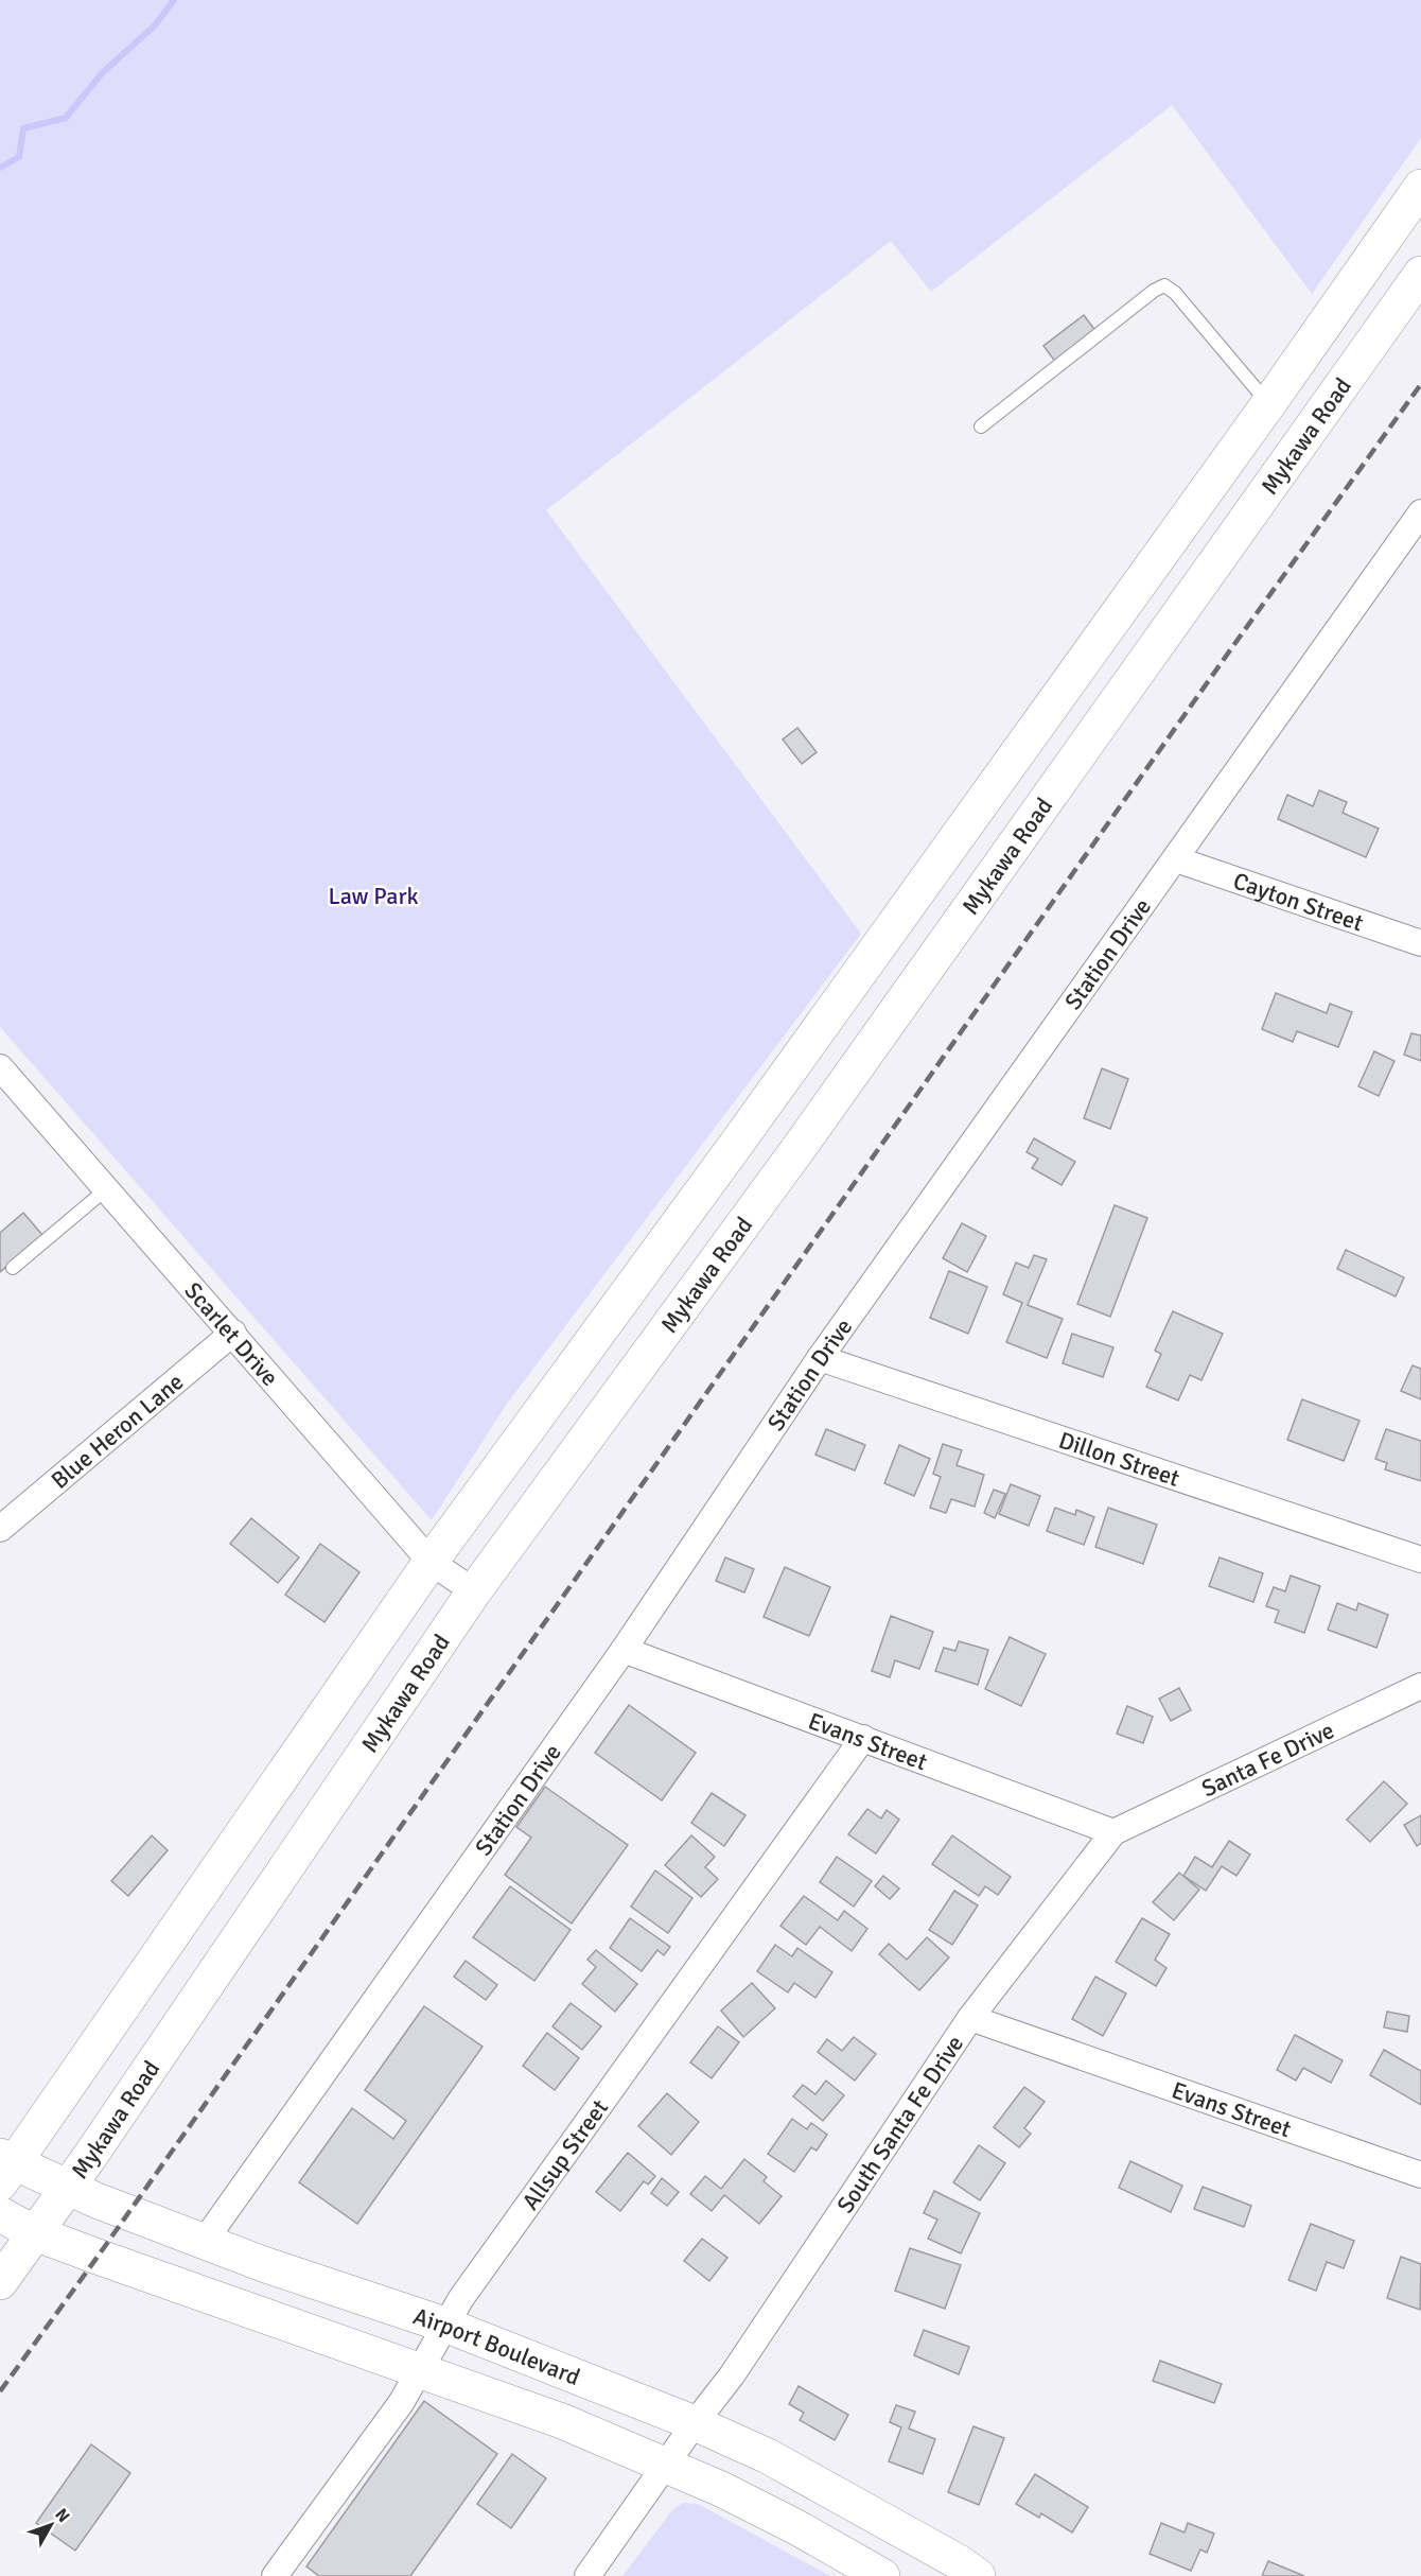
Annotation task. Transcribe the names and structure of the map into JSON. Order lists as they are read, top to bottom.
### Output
{
  "streets": {
    "main road": ["Mykawa Road", "Airport Boulevard"],
    "street": [
      "Cayton Street",
      "Station Drive",
      "Scarlet Drive",
      "Blue Heron Lane",
      "Dillon Street",
      "Evans Street",
      "Santa Fe Drive",
      "South Santa Fe Drive",
      "Allsup Street"
    ]
  },
  "crossings": [
    ["Mykawa Road", "Scarlet Drive"],
    ["Mykawa Road", "Airport Boulevard"],
    ["Cayton Street", "Station Drive"],
    ["Station Drive", "Dillon Street"],
    ["Station Drive", "Evans Street"],
    ["Station Drive", "Airport Boulevard"],
    ["Scarlet Drive", "Blue Heron Lane"],
    ["Evans Street", "Santa Fe Drive"],
    ["Evans Street", "South Santa Fe Drive"],
    ["Evans Street", "Allsup Street"],
    ["Santa Fe Drive", "South Santa Fe Drive"],
    ["South Santa Fe Drive", "Airport Boulevard"],
    ["Allsup Street", "Airport Boulevard"]
  ],
  "parks": ["Law Park"],
  "north": "top right"
}
